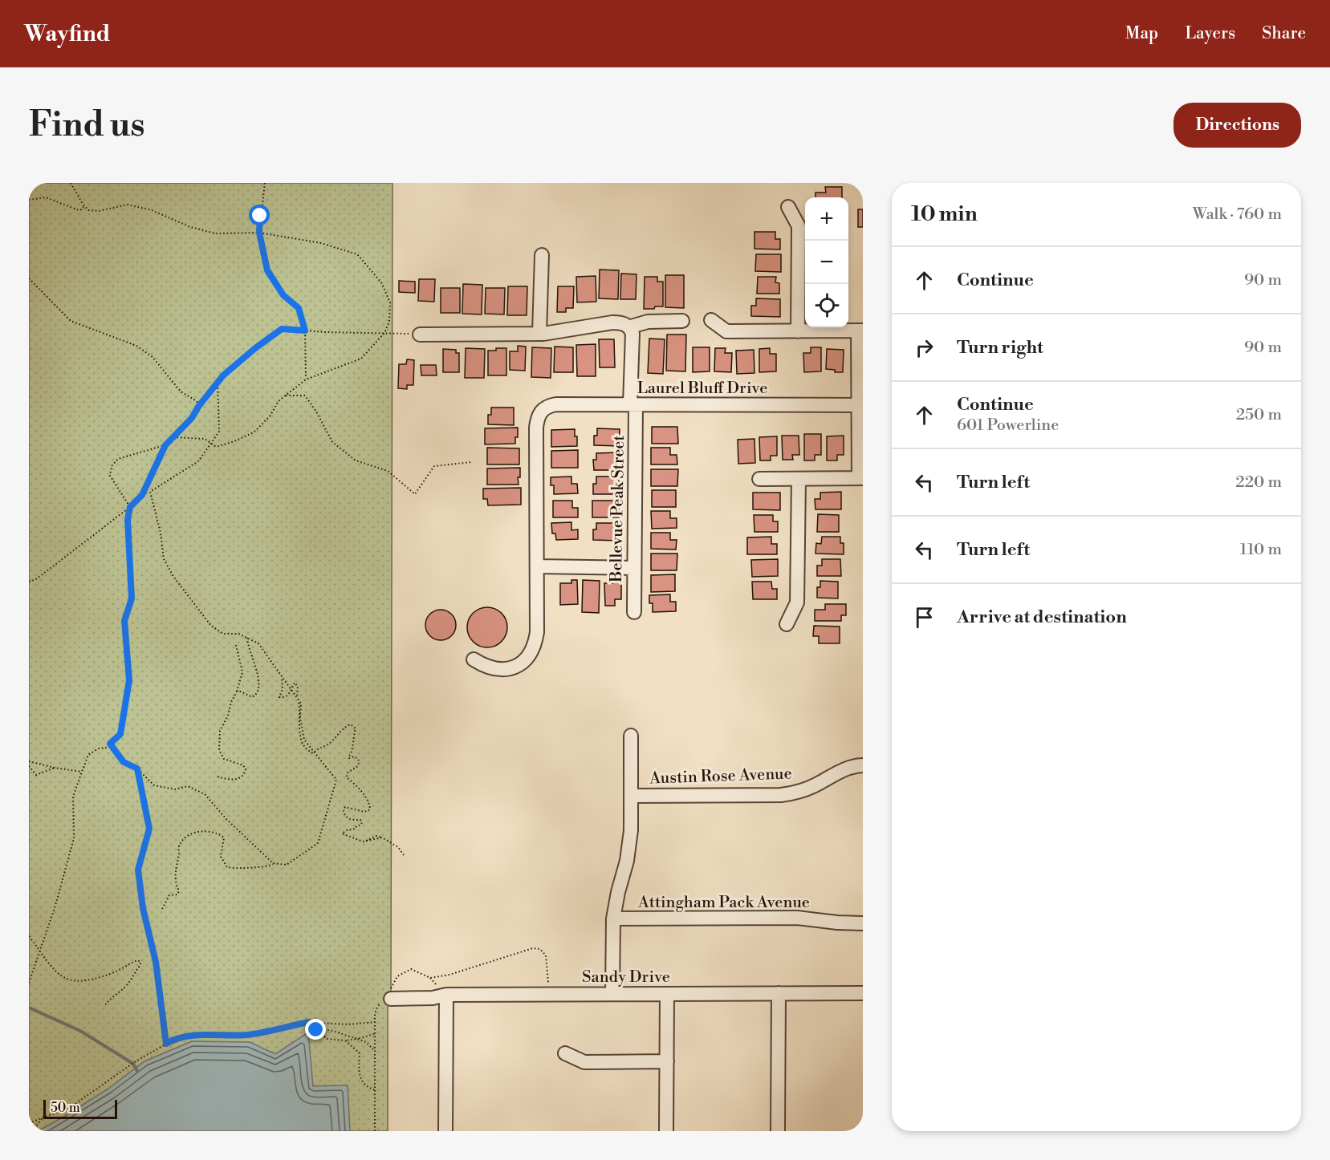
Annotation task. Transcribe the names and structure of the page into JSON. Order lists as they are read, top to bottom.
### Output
{
  "streets": {
    "street": [
      "Laurel Bluff Drive",
      "Bellevue Peak Street",
      "Austin Rose Avenue",
      "Attingham Pack Avenue",
      "Sandy Drive"
    ]
  },
  "crossings": [
    ["Laurel Bluff Drive", "Bellevue Peak Street"]
  ],
  "scale_bar": "50 m",
  "page": {
    "header": "Wayfind",
    "nav": ["Map", "Layers", "Share"],
    "buttons": "Directions",
    "title": "Find us",
    "heading": ["10 min", "Walk · 760 m"],
    "map_buttons": ["+", "−"],
    "list": [
      ["Continue", "90 m"],
      ["Turn right", "90 m"],
      ["Continue", "601 Powerline", "250 m"],
      ["Turn left", "220 m"],
      ["Turn left", "110 m"],
      "Arrive at destination"
    ],
    "scale": "50 m"
  }
}
